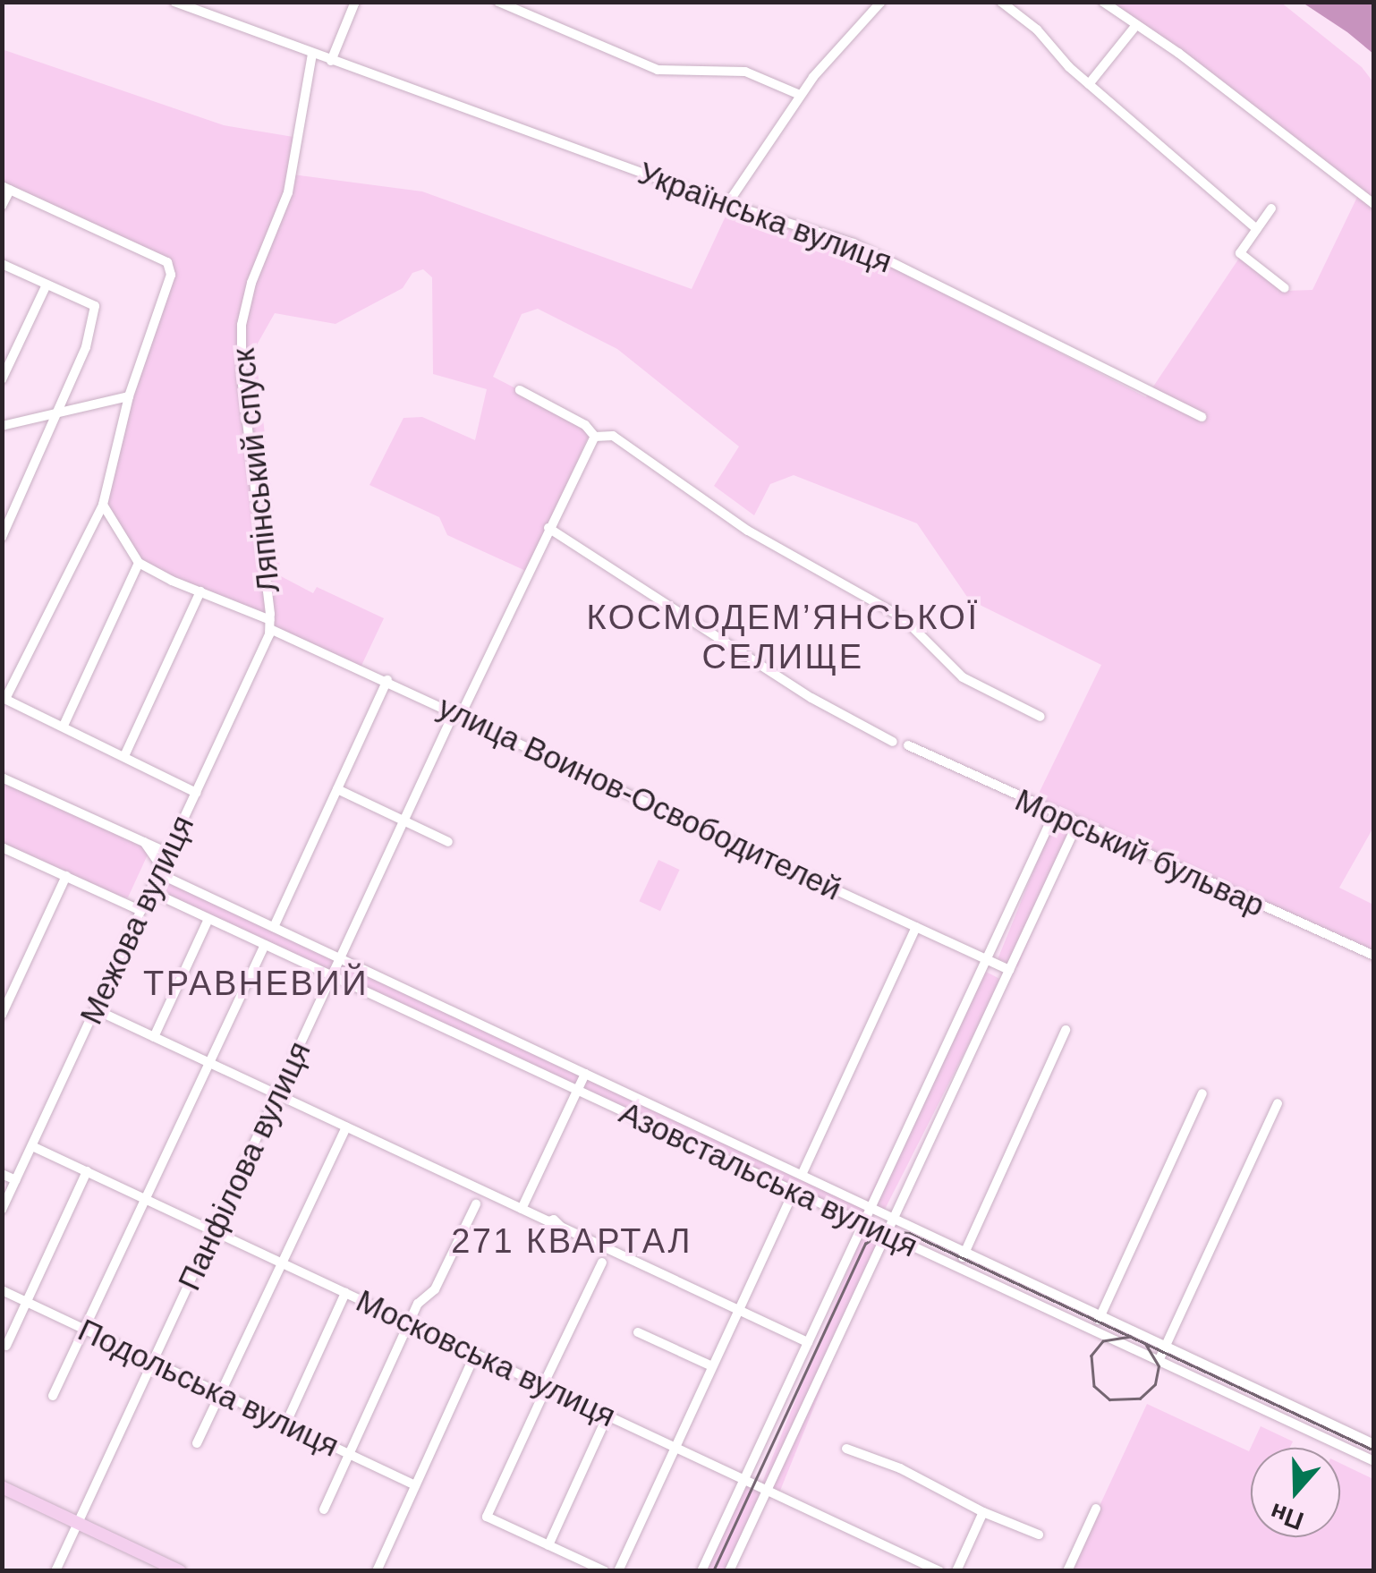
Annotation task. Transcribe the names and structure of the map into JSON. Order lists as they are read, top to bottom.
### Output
{
  "streets": {
    "street": [
      "Українська вулиця",
      "Ляпінський спуск",
      "улица Воинов-Освободителей",
      "Морський бульвар",
      "Межова вулиця",
      "Панфілова вулиця",
      "Азовстальська вулиця",
      "Московська вулиця",
      "Подольська вулиця"
    ]
  },
  "crossings": [
    ["Українська вулиця", "Ляпінський спуск"],
    ["Ляпінський спуск", "улица Воинов-Освободителей"],
    ["Ляпінський спуск", "Межова вулиця"],
    ["улица Воинов-Освободителей", "Межова вулиця"],
    ["улица Воинов-Освободителей", "Панфілова вулиця"],
    ["Межова вулиця", "Азовстальська вулиця"],
    ["Межова вулиця", "Московська вулиця"],
    ["Панфілова вулиця", "Азовстальська вулиця"],
    ["Панфілова вулиця", "Московська вулиця"],
    ["Панфілова вулиця", "Подольська вулиця"]
  ],
  "districts": ["КОСМОДЕМ’ЯНСЬКОЇ СЕЛИЩЕ", "ТРАВНЕВИЙ", "271 КВАРТАЛ"],
  "north": "bottom"
}
